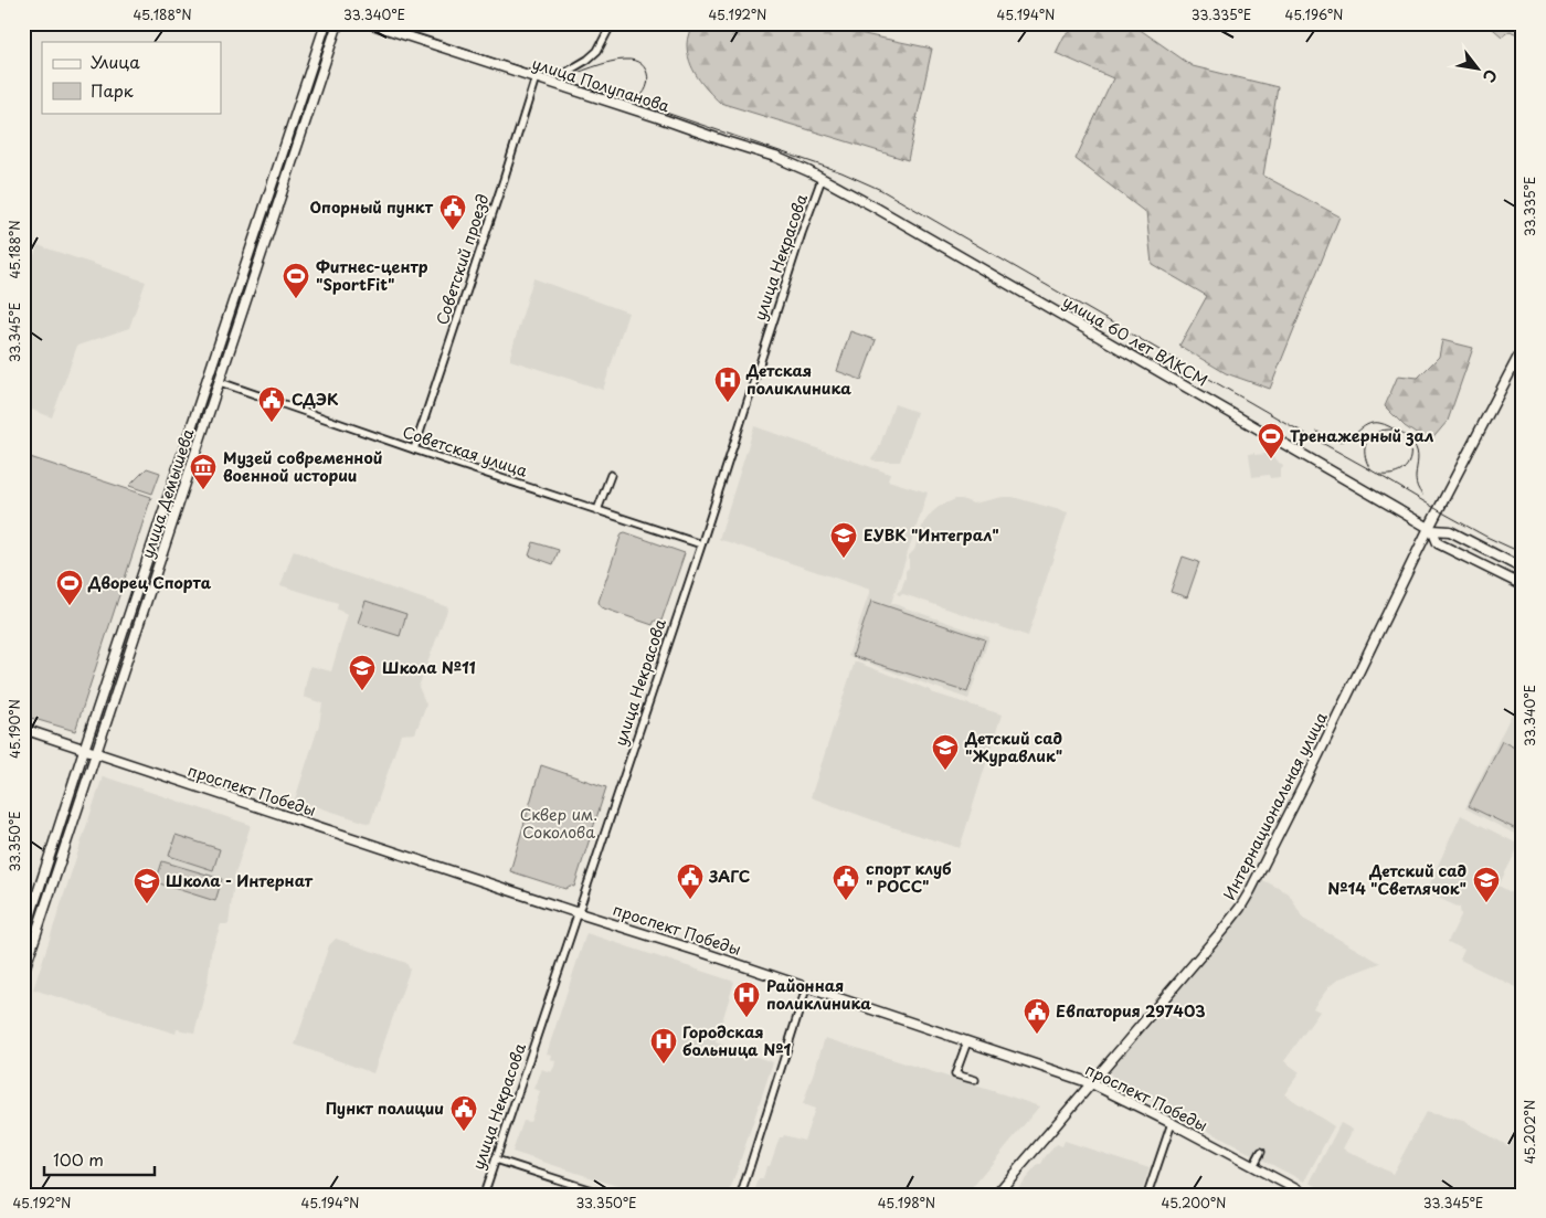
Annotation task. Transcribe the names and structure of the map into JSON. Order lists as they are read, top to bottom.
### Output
{
  "streets": {
    "street": [
      "улица Полупанова",
      "улица Некрасова",
      "Советский проезд",
      "улица 60 лет ВЛКСМ",
      "Советская улица",
      "улица Демышева",
      "проспект Победы",
      "Интернациональная улица"
    ]
  },
  "crossings": [
    ["улица Полупанова", "улица Некрасова"],
    ["улица Полупанова", "Советский проезд"],
    ["улица Полупанова", "улица 60 лет ВЛКСМ"],
    ["улица Некрасова", "улица 60 лет ВЛКСМ"],
    ["улица Некрасова", "Советская улица"],
    ["улица Некрасова", "проспект Победы"],
    ["Советский проезд", "Советская улица"],
    ["улица 60 лет ВЛКСМ", "Интернациональная улица"],
    ["Советская улица", "улица Демышева"],
    ["улица Демышева", "проспект Победы"],
    ["проспект Победы", "Интернациональная улица"]
  ],
  "parks": ["Сквер им. Соколова"],
  "places": {
    "public building": [
      "Опорный пункт",
      "СДЭК",
      "ЗАГС",
      "спорт клуб \" РОСС\"",
      "Евпатория 297403",
      "Пункт полиции"
    ],
    "sports": ["Фитнес-центр \"SportFit\"", "Тренажерный зал", "Дворец Спорта"],
    "hospital": ["Детская поликлиника", "Районная поликлиника", "Городская больница №1"],
    "museum": ["Музей современной военной истории"],
    "school or university": [
      "ЕУВК \"Интеграл\"",
      "Школа №11",
      "Детский сад \"Журавлик\"",
      "Детский сад №14 \"Светлячок\"",
      "Школа - Интернат"
    ]
  },
  "legend": ["Улица", "Парк"],
  "scale_bar": "100 m",
  "north": "bottom right",
  "coordinates": [
    "45.188°N",
    "33.340°E",
    "45.192°N",
    "45.194°N",
    "33.335°E",
    "45.196°N",
    "33.345°E",
    "45.190°N",
    "33.350°E",
    "45.202°N",
    "45.198°N",
    "45.200°N"
  ]
}
